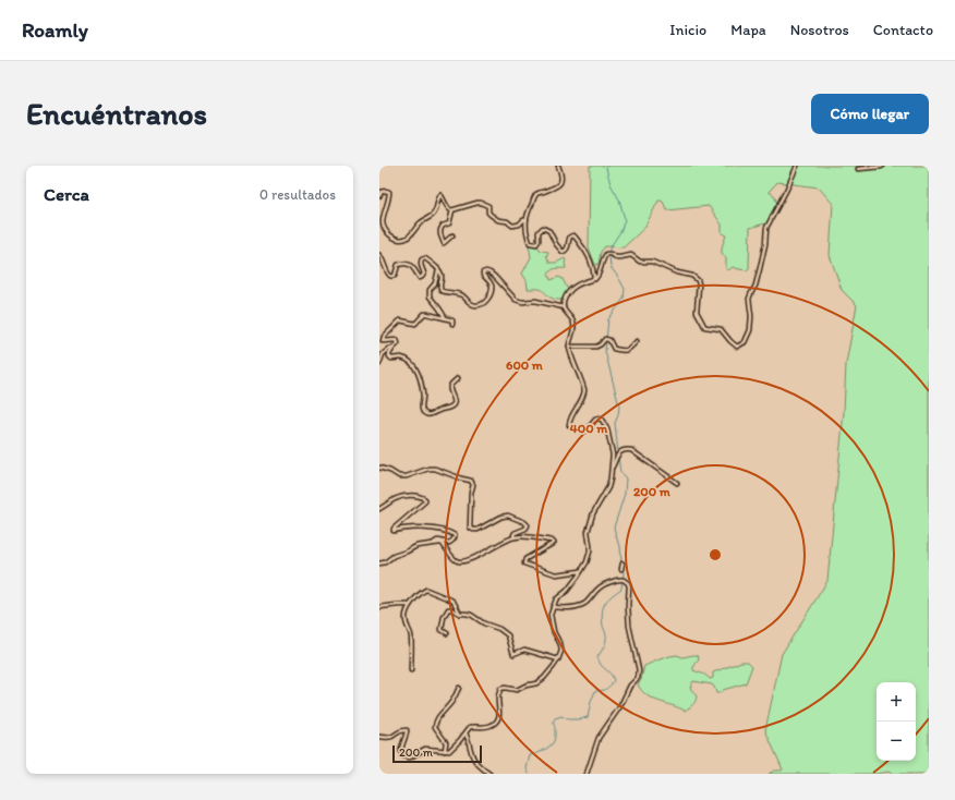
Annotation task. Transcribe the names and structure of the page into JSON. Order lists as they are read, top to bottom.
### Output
{
  "scale_bar": "200 m",
  "page": {
    "header": "Roamly",
    "nav": [
      "Inicio",
      "Mapa",
      "Nosotros",
      "Contacto"
    ],
    "buttons": "Cómo llegar",
    "title": "Encuéntranos",
    "heading": ["Cerca", "0 resultados"],
    "map_buttons": ["+", "−"],
    "scale": "200 m"
  },
  "rings": ["600 m", "400 m", "200 m"]
}
